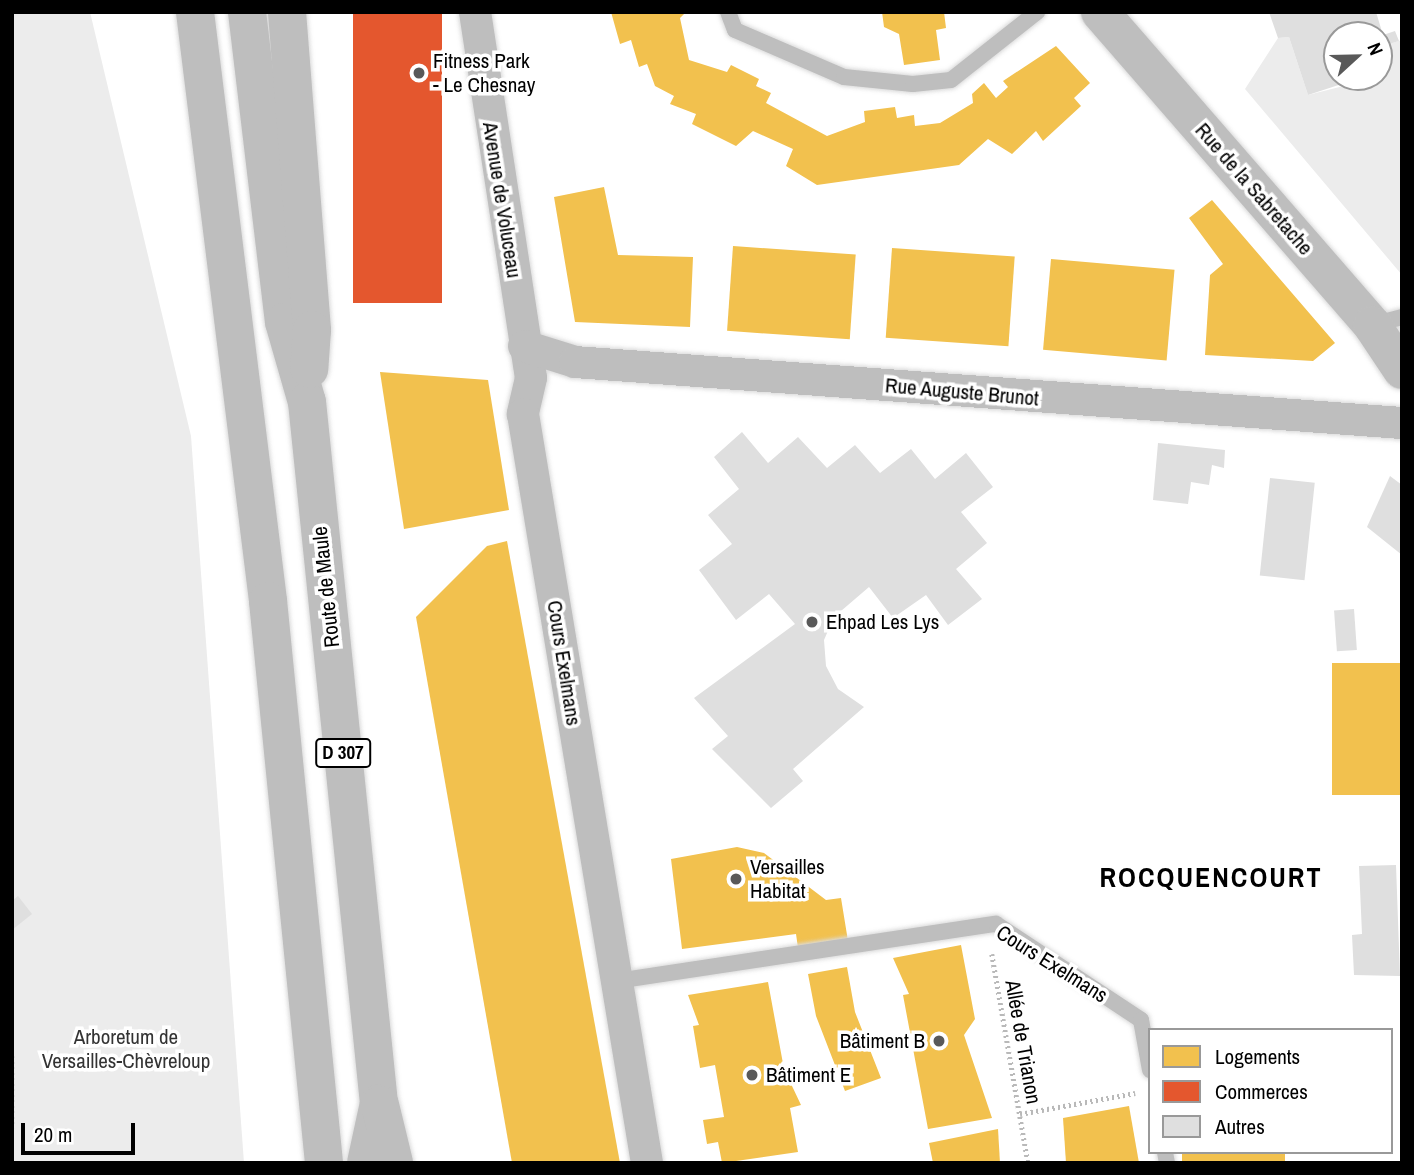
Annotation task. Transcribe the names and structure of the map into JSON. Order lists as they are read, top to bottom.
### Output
{
  "streets": {
    "main road": ["Rue de la Sabretache", "Route de Maule", "D 307"],
    "street": ["Avenue de Voluceau", "Rue Auguste Brunot", "Cours Exelmans"],
    "path": ["Allée de Trianon"]
  },
  "crossings": [
    ["Avenue de Voluceau", "Rue Auguste Brunot"],
    ["Avenue de Voluceau", "Cours Exelmans"],
    ["Rue Auguste Brunot", "Cours Exelmans"],
    ["Route de Maule", "D 307"],
    ["Cours Exelmans", "Allée de Trianon"]
  ],
  "districts": ["ROCQUENCOURT"],
  "parks": ["Arboretum de Versailles-Chèvreloup"],
  "places": [
    "Fitness Park - Le Chesnay",
    "Ehpad Les Lys",
    "Versailles Habitat",
    "Bâtiment B",
    "Bâtiment E"
  ],
  "legend": ["Logements", "Commerces", "Autres"],
  "scale_bar": "20 m",
  "north": "right"
}
